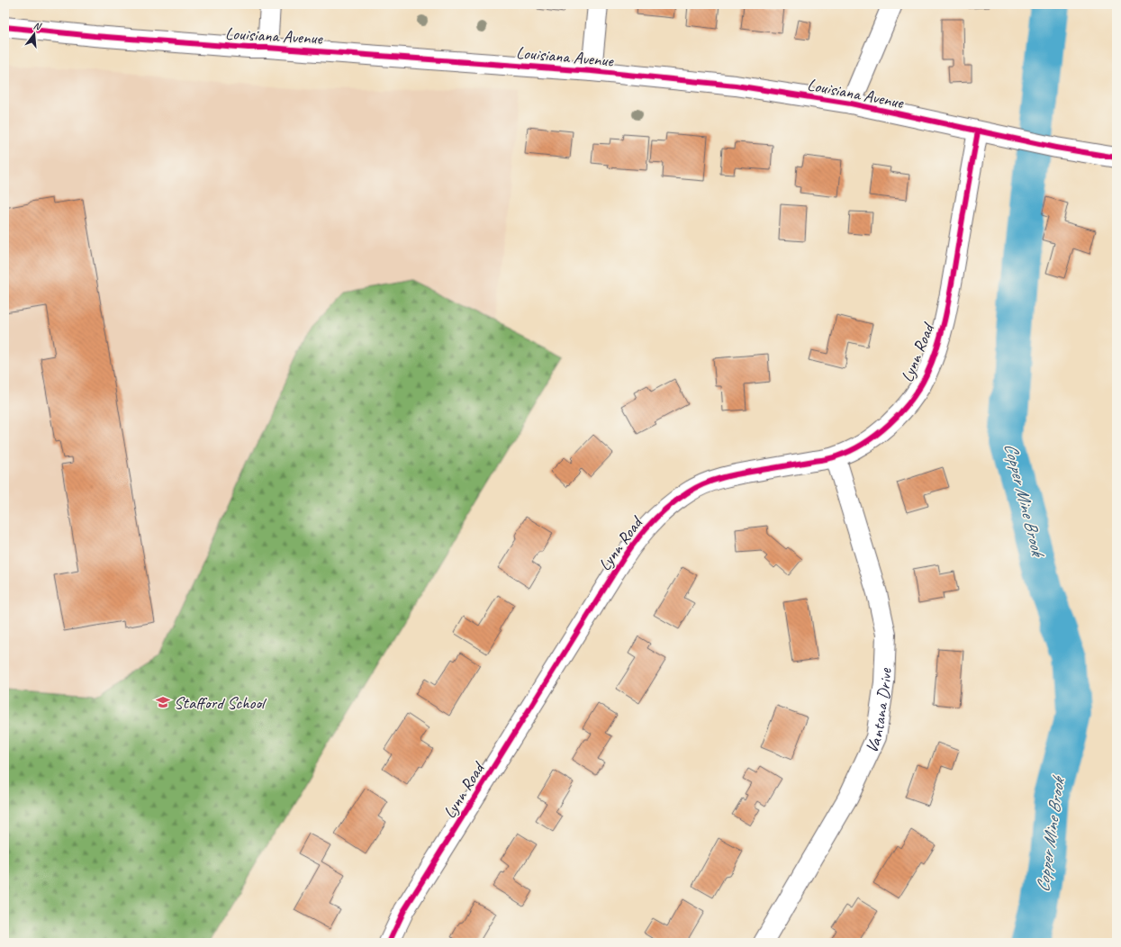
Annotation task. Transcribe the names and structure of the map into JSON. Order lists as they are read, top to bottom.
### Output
{
  "streets": {
    "street": ["Louisiana Avenue", "Lynn Road", "Vantana Drive"]
  },
  "crossings": [
    ["Louisiana Avenue", "Lynn Road"],
    ["Lynn Road", "Vantana Drive"]
  ],
  "water": ["Copper Mine Brook"],
  "places": {
    "school or university": ["Stafford School"]
  },
  "north": "top"
}
